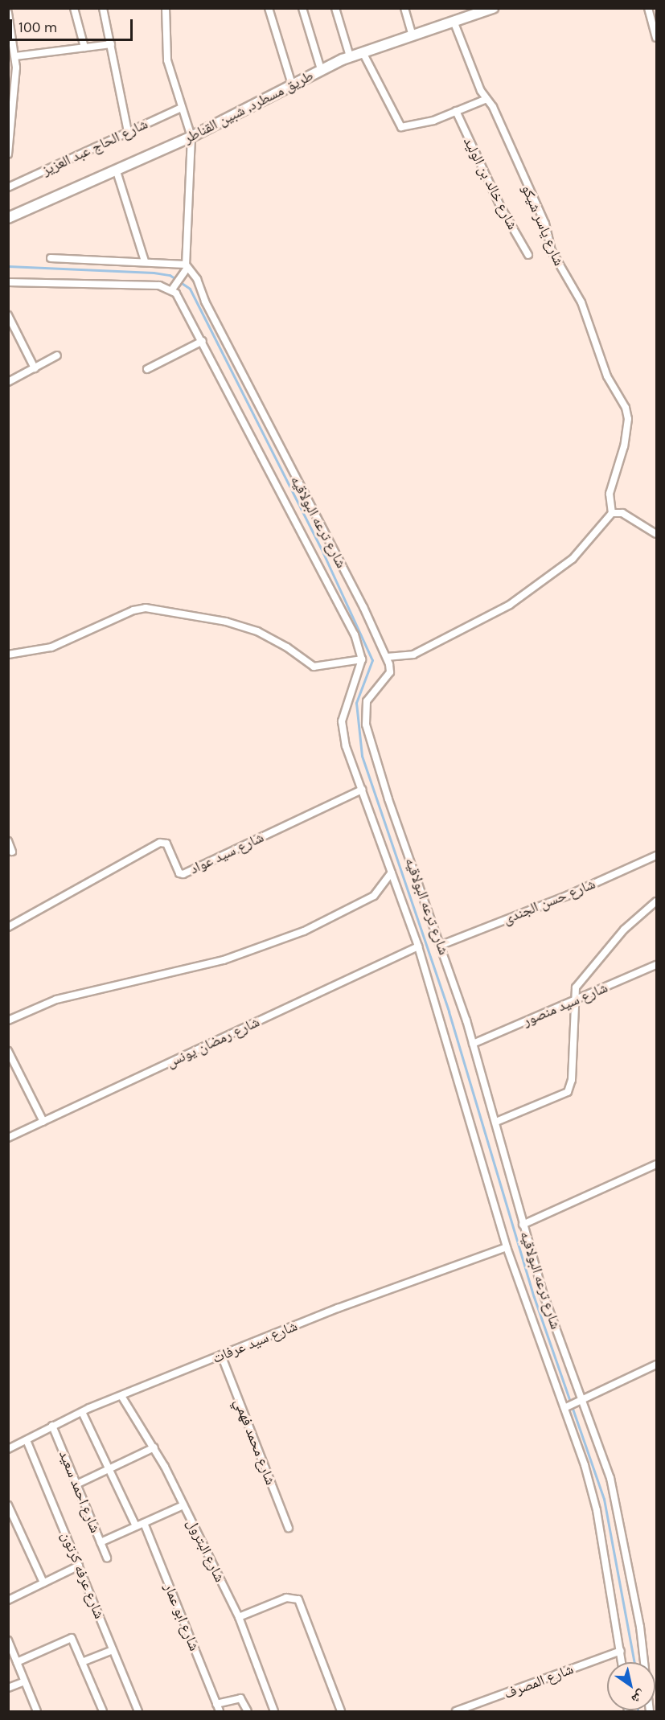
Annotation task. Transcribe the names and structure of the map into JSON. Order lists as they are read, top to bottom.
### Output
{
  "streets": {
    "main road": ["طريق مسطرد, شبين القناطر"],
    "street": [
      "شارع الحاج عبد العزيز",
      "شارع خالد بن الوليد",
      "شارع ياسر شيكو",
      "شارع ترعه البولاقيه",
      "شارع سيد عواد",
      "شارع حسن الجندى",
      "شارع سيد منصور",
      "شارع رمضان يونس",
      "شارع سيد عرفات",
      "شارع محمد فهمي",
      "شارع احمد سعيد",
      "شارع البترول",
      "شارع عرفه كرتون",
      "شارع ابو عمار",
      "شارع المصرف"
    ]
  },
  "crossings": [
    ["طريق مسطرد, شبين القناطر", "شارع ياسر شيكو"],
    ["شارع ترعه البولاقيه", "شارع سيد عواد"],
    ["شارع ترعه البولاقيه", "شارع حسن الجندى"],
    ["شارع ترعه البولاقيه", "شارع سيد منصور"],
    ["شارع ترعه البولاقيه", "شارع رمضان يونس"],
    ["شارع ترعه البولاقيه", "شارع سيد عرفات"],
    ["شارع ترعه البولاقيه", "شارع المصرف"],
    ["شارع سيد عرفات", "شارع محمد فهمي"],
    ["شارع سيد عرفات", "شارع احمد سعيد"],
    ["شارع سيد عرفات", "شارع البترول"],
    ["شارع سيد عرفات", "شارع عرفه كرتون"]
  ],
  "scale_bar": "100 m",
  "north": "bottom right"
}
